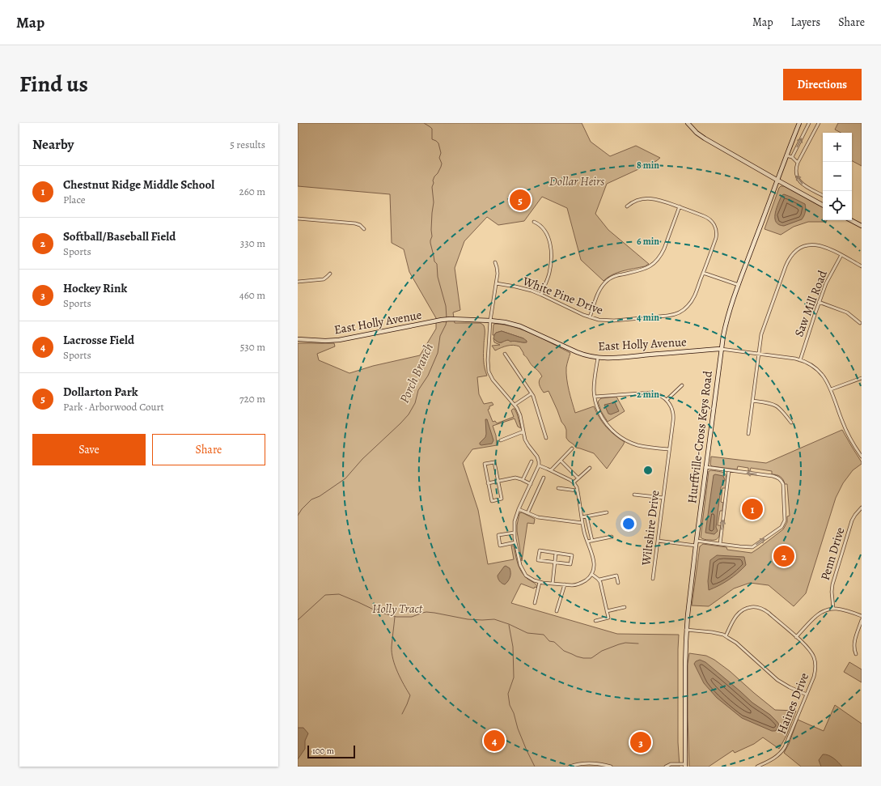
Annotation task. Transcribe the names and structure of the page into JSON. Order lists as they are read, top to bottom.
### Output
{
  "streets": {
    "main road": ["East Holly Avenue", "Hurffville-Cross Keys Road"],
    "street": [
      "White Pine Drive",
      "Saw Mill Road",
      "Wiltshire Drive",
      "Penn Drive",
      "Haines Drive"
    ]
  },
  "crossings": [
    ["Saw Mill Road", "East Holly Avenue"],
    ["East Holly Avenue", "Hurffville-Cross Keys Road"]
  ],
  "water": ["Porch Branch"],
  "parks": ["Dollar Heirs", "Holly Tract"],
  "scale_bar": "100 m",
  "page": {
    "header": "Map",
    "nav": ["Map", "Layers", "Share"],
    "title": "Find us",
    "buttons": [
      "Directions",
      ["Save", "Share"]
    ],
    "heading": ["Nearby", "5 results"],
    "map_buttons": ["+", "−"],
    "list": [
      {
        "mark": "1",
        "name": "Chestnut Ridge Middle School",
        "note": "Place",
        "value": "260 m"
      },
      {
        "mark": "2",
        "name": "Softball/Baseball Field",
        "note": "Sports",
        "value": "330 m"
      },
      {
        "mark": "3",
        "name": "Hockey Rink",
        "note": "Sports",
        "value": "460 m"
      },
      {
        "mark": "4",
        "name": "Lacrosse Field",
        "note": "Sports",
        "value": "530 m"
      },
      {
        "mark": "5",
        "name": "Dollarton Park",
        "note": "Park · Arborwood Court",
        "value": "720 m"
      }
    ],
    "pins": [
      "5",
      "1",
      "2",
      "4",
      "3"
    ],
    "scale": "100 m"
  },
  "rings": [
    "8 min",
    "6 min",
    "4 min",
    "2 min"
  ]
}
